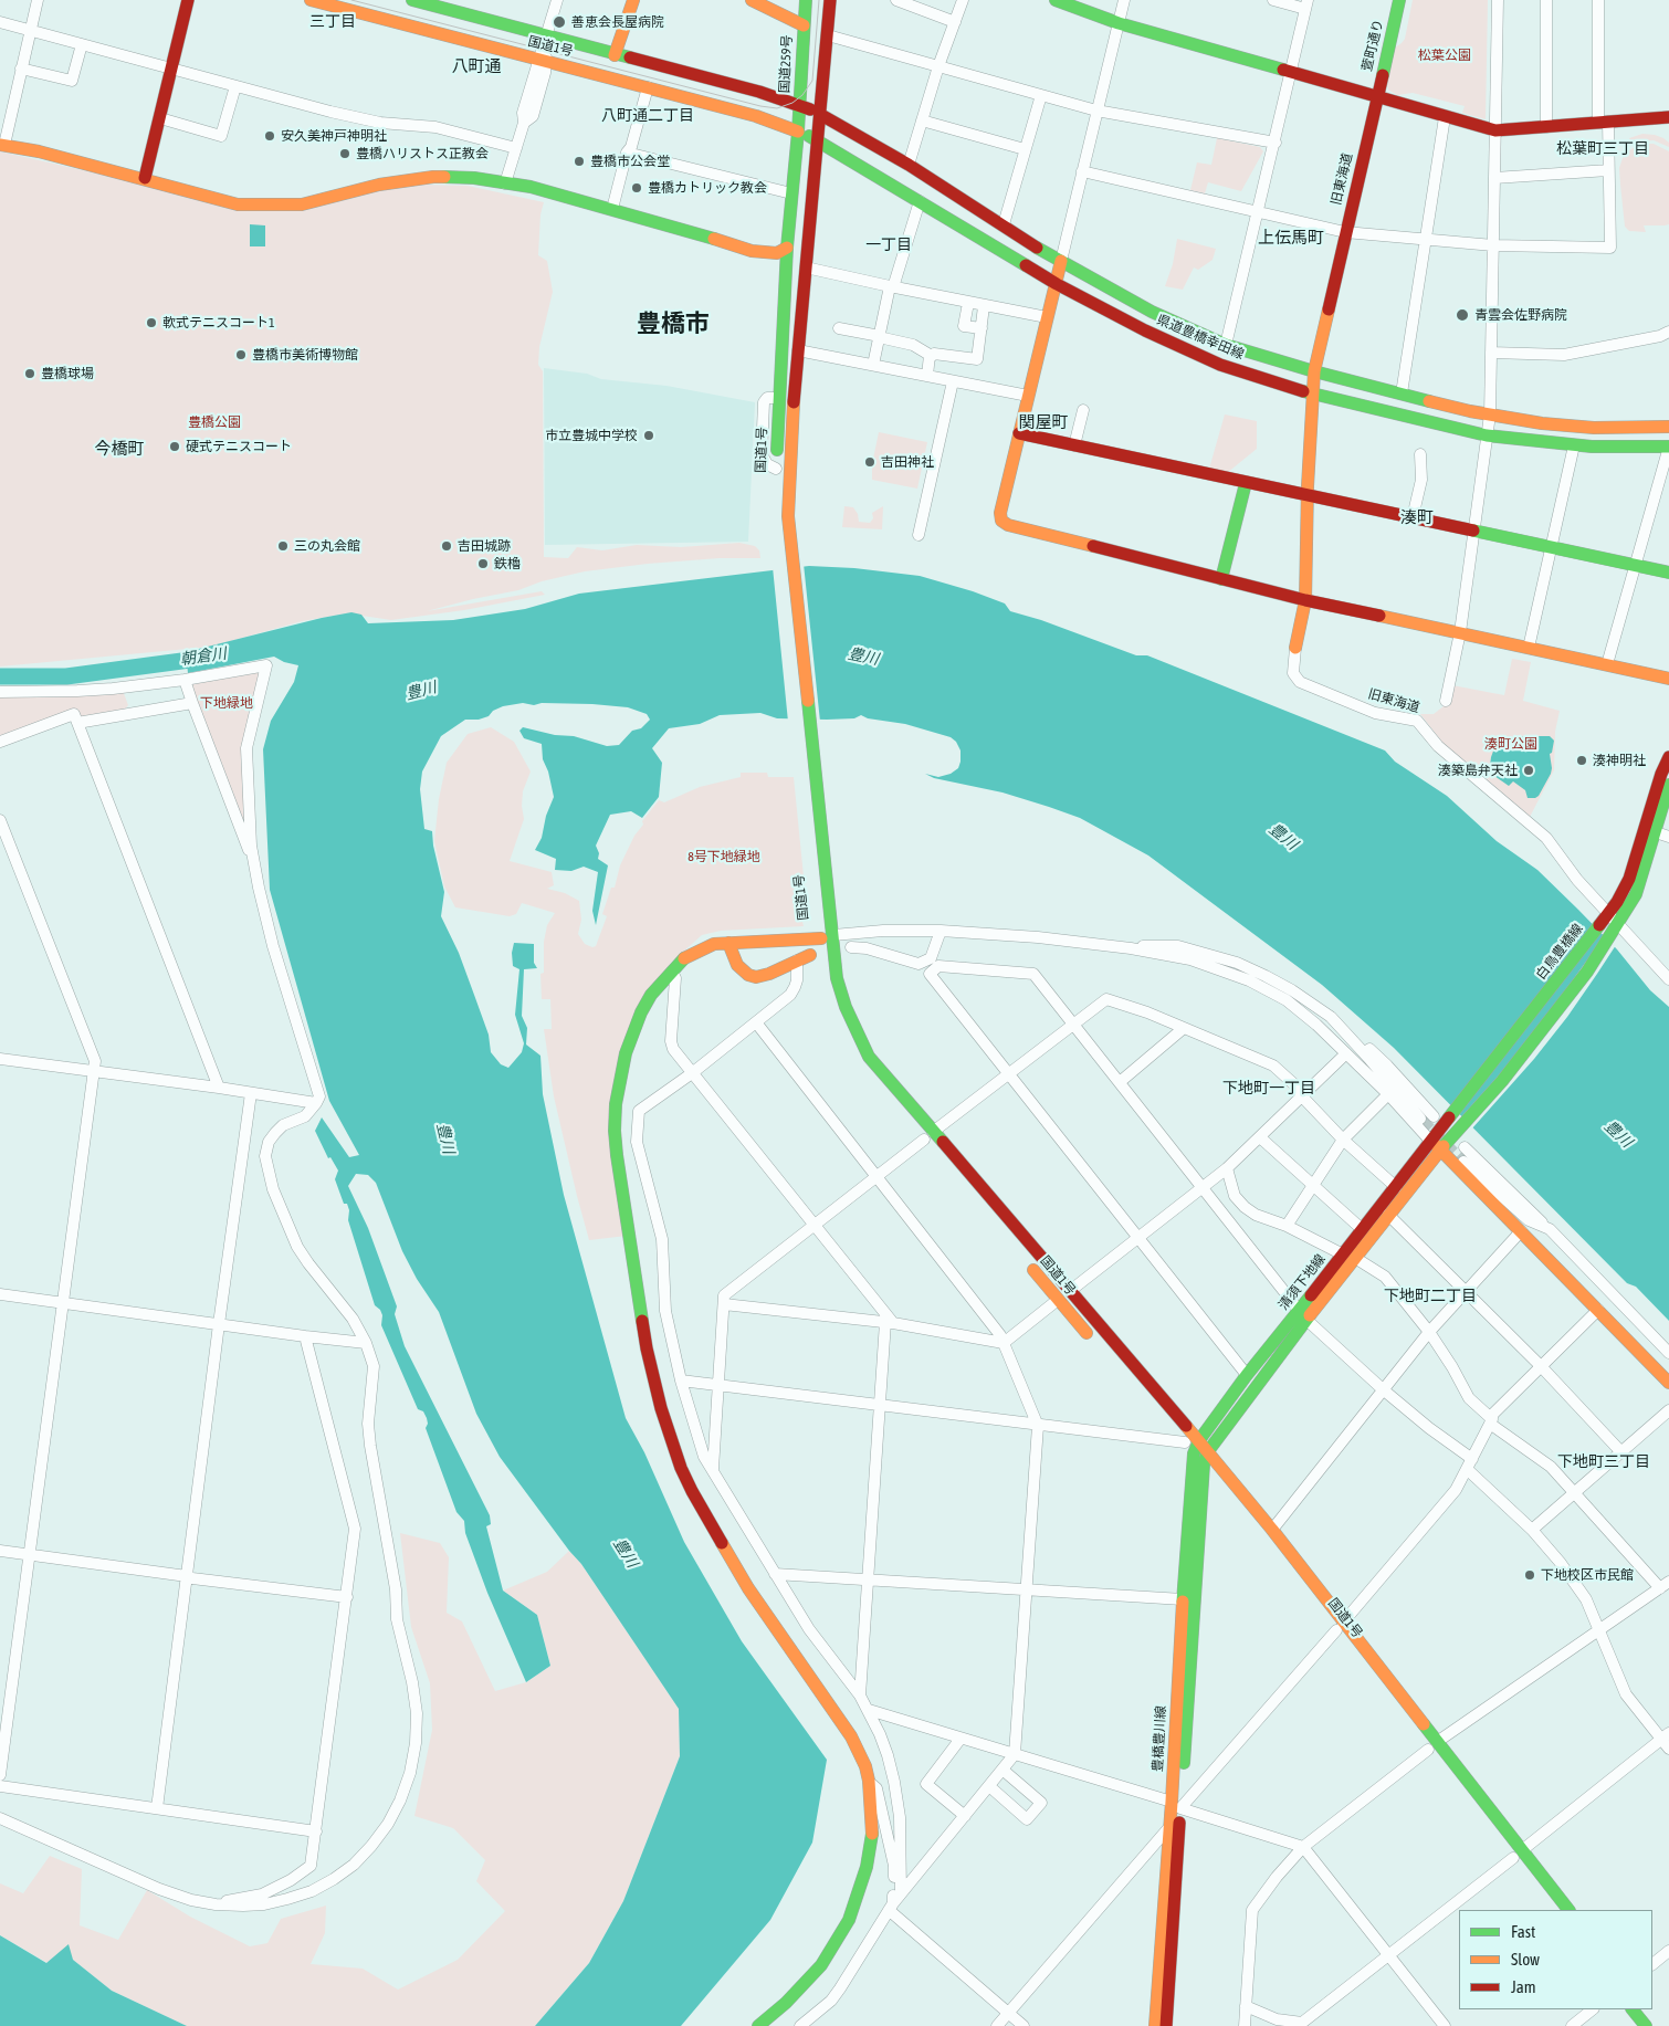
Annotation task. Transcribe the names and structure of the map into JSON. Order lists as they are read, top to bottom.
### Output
{
  "streets": {
    "main road": [
      "萱町通り",
      "国道1号",
      "国道259号",
      "旧東海道",
      "県道豊橋幸田線",
      "白鳥豊橋線",
      "清須下地線",
      "豊橋豊川線"
    ]
  },
  "crossings": [
    ["萱町通り", "旧東海道"],
    ["国道1号", "国道259号"],
    ["国道1号", "県道豊橋幸田線"],
    ["国道1号", "清須下地線"],
    ["国道259号", "県道豊橋幸田線"],
    ["旧東海道", "県道豊橋幸田線"],
    ["旧東海道", "白鳥豊橋線"],
    ["白鳥豊橋線", "清須下地線"],
    ["清須下地線", "豊橋豊川線"]
  ],
  "districts": [
    "三丁目",
    "八町通",
    "八町通二丁目",
    "松葉町三丁目",
    "上伝馬町",
    "一丁目",
    "豊橋市",
    "関屋町",
    "今橋町",
    "湊町",
    "下地町一丁目",
    "下地町二丁目",
    "下地町三丁目"
  ],
  "water": ["朝倉川", "豊川"],
  "parks": [
    "松葉公園",
    "豊橋公園",
    "下地緑地",
    "湊町公園",
    "8号下地緑地"
  ],
  "places": [
    "善恵会長屋病院",
    "安久美神戸神明社",
    "豊橋ハリストス正教会",
    "豊橋市公会堂",
    "豊橋カトリック教会",
    "青雲会佐野病院",
    "軟式テニスコート1",
    "豊橋市美術博物館",
    "豊橋球場",
    "市立豊城中学校",
    "硬式テニスコート",
    "吉田神社",
    "三の丸会館",
    "吉田城跡",
    "鉄櫓",
    "湊神明社",
    "湊築島弁天社",
    "下地校区市民館"
  ],
  "legend": ["Fast", "Slow", "Jam"]
}
